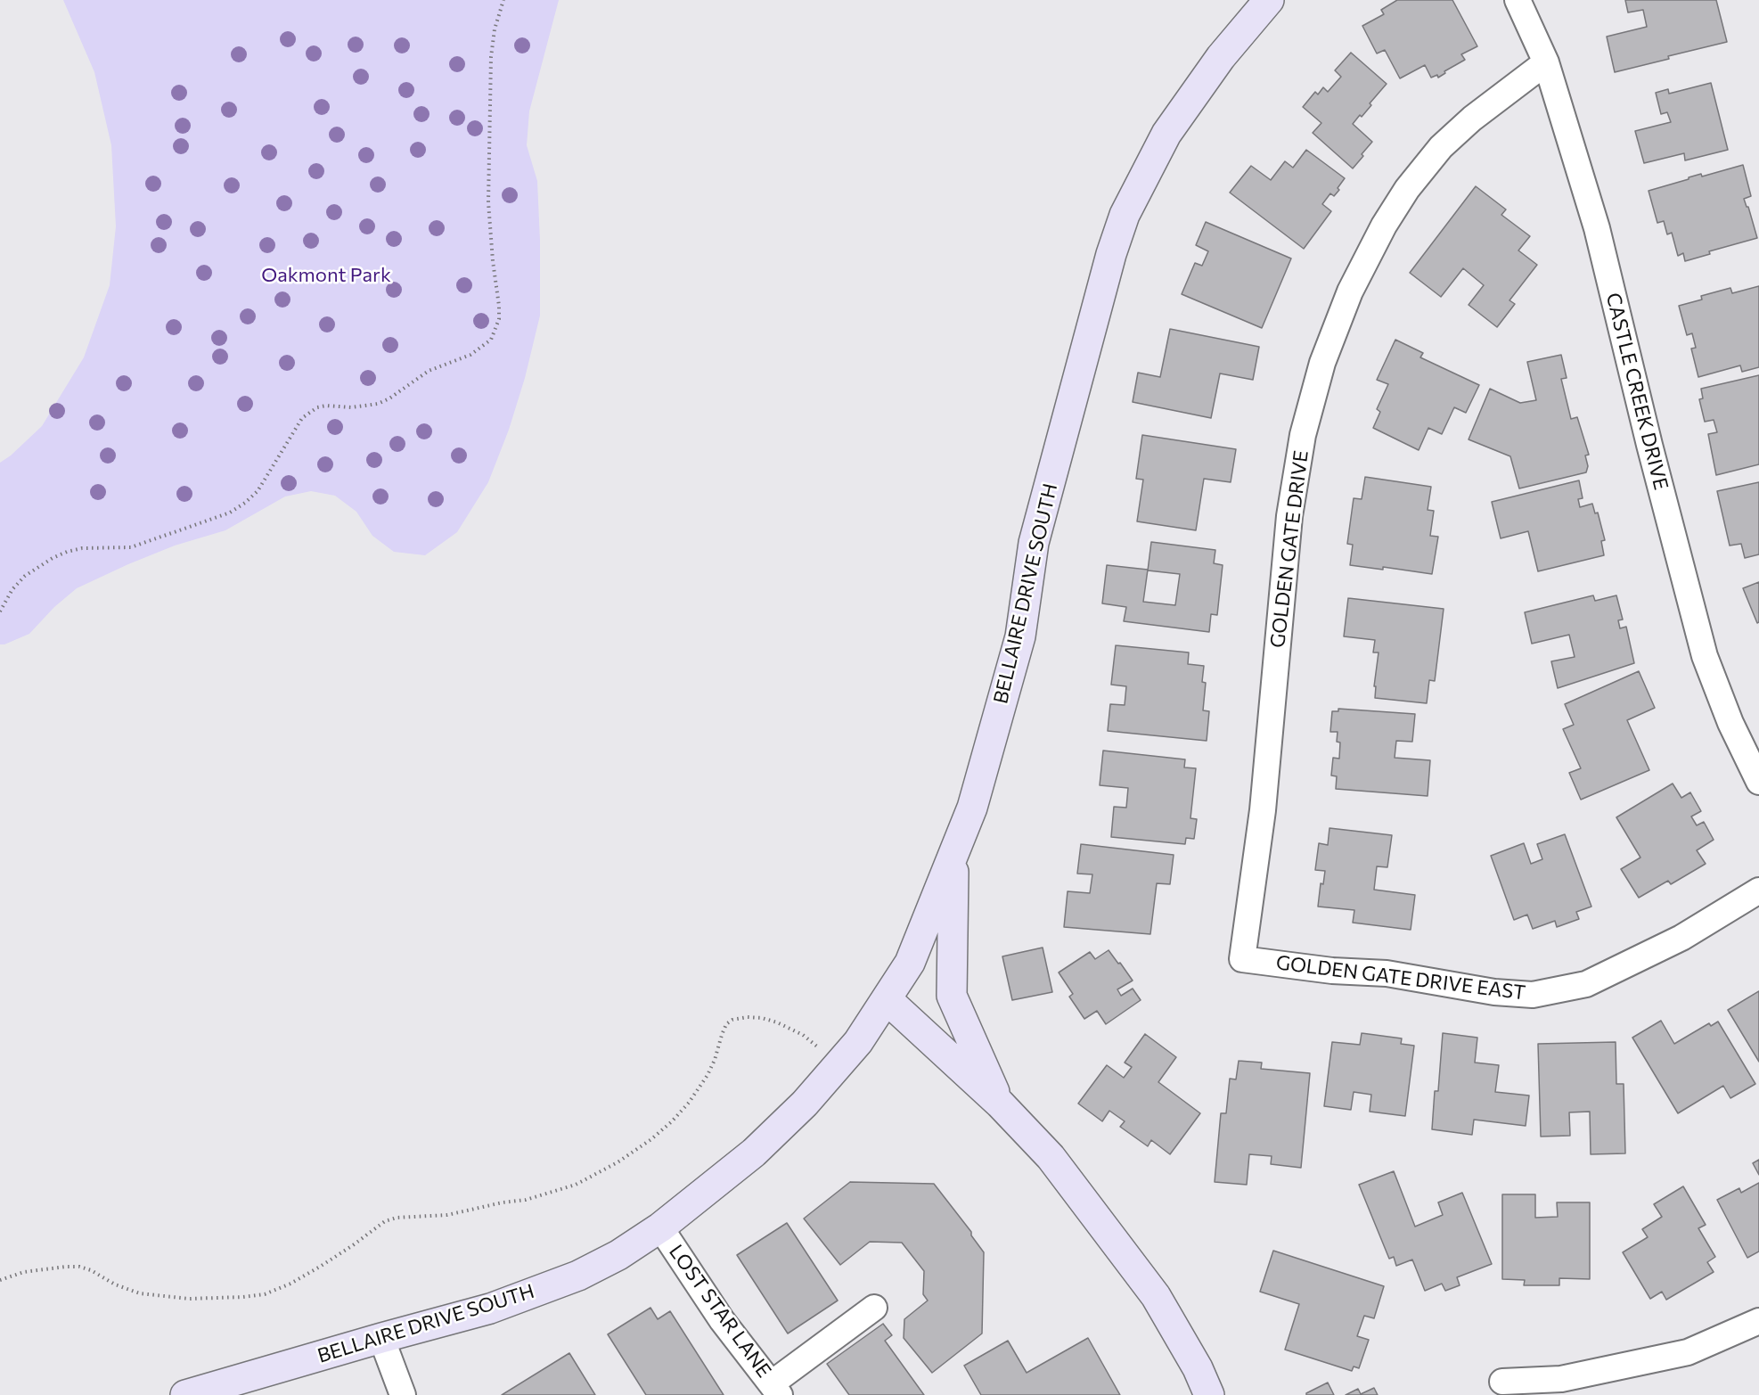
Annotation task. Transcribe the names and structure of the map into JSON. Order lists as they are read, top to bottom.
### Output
{
  "streets": {
    "street": [
      "CASTLE CREEK DRIVE",
      "GOLDEN GATE DRIVE",
      "BELLAIRE DRIVE SOUTH",
      "GOLDEN GATE DRIVE EAST",
      "LOST STAR LANE"
    ]
  },
  "crossings": [
    ["CASTLE CREEK DRIVE", "GOLDEN GATE DRIVE"],
    ["GOLDEN GATE DRIVE", "GOLDEN GATE DRIVE EAST"],
    ["BELLAIRE DRIVE SOUTH", "LOST STAR LANE"]
  ],
  "parks": ["Oakmont Park"]
}
